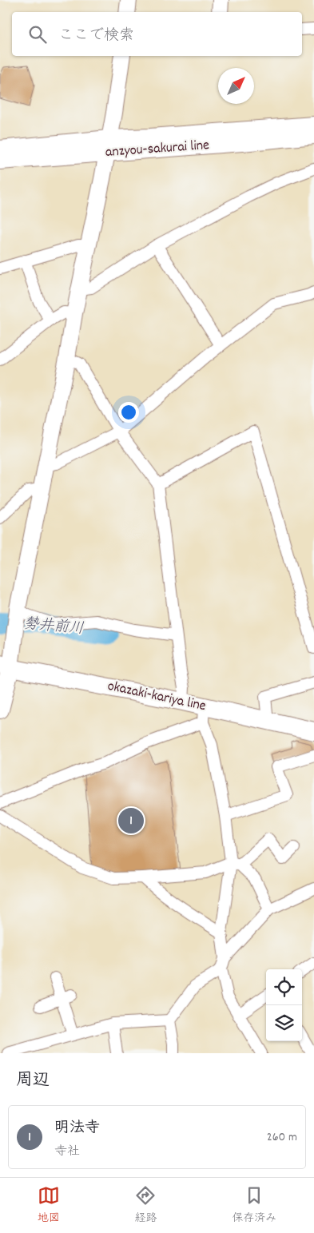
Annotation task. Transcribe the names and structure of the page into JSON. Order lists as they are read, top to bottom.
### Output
{
  "streets": {
    "main road": ["okazaki-kariya line"],
    "street": ["anzyou-sakurai line"]
  },
  "water": ["勢井前川"],
  "north": "top right",
  "page": {
    "search": "ここで検索",
    "pins": "1",
    "heading": "周辺",
    "list": [
      {
        "mark": "1",
        "name": "明法寺",
        "note": "寺社",
        "value": "260 m"
      }
    ],
    "nav": ["地図", "経路", "保存済み"]
  }
}
